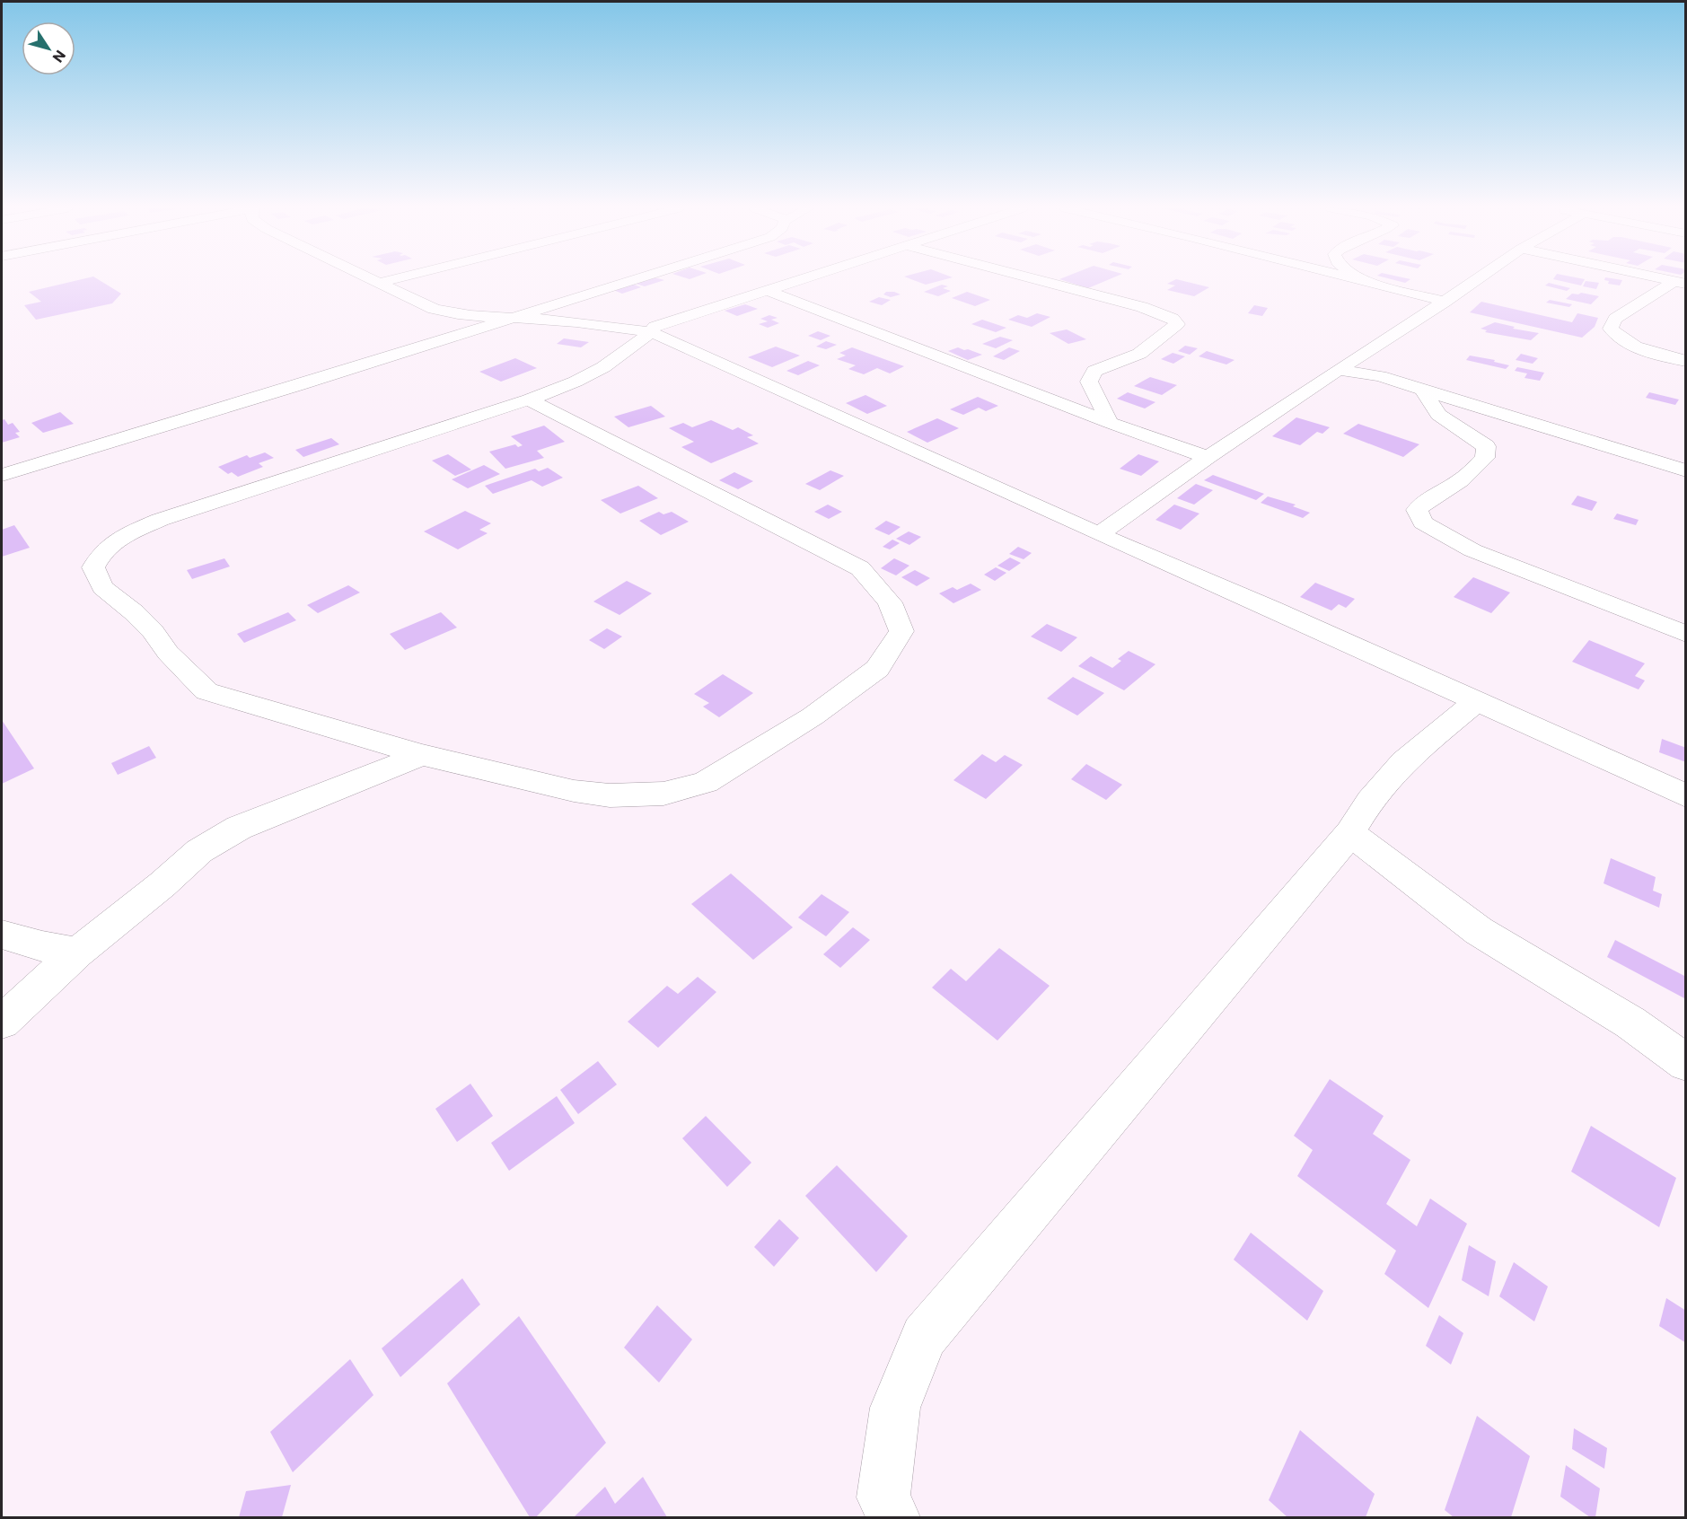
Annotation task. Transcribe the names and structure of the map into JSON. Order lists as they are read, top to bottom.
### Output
{
  "north": "bottom right"
}
